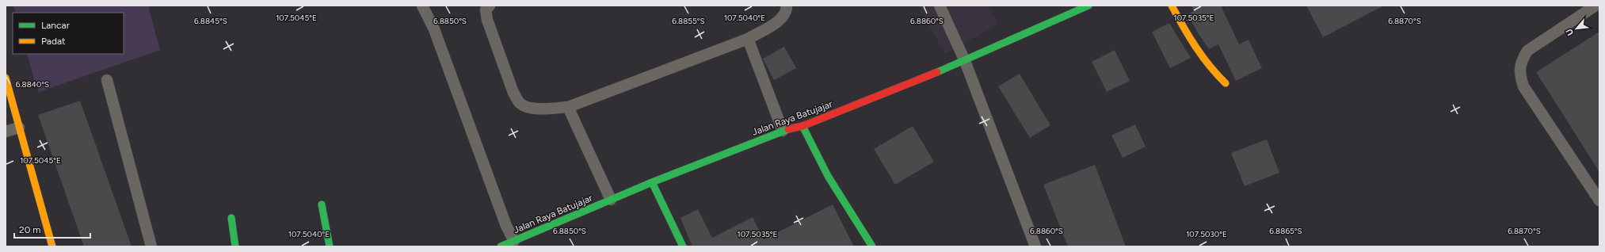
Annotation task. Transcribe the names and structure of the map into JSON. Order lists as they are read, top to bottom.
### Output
{
  "streets": {
    "main road": ["Jalan Raya Batujajar"]
  },
  "legend": ["Lancar", "Padat"],
  "scale_bar": "20 m",
  "north": "bottom left",
  "coordinates": [
    "107.5045°E",
    "107.5040°E",
    "107.5035°E",
    "6.8845°S",
    "6.8850°S",
    "6.8855°S",
    "6.8860°S",
    "6.8870°S",
    "6.8840°S",
    "6.8865°S",
    "107.5030°E"
  ]
}
